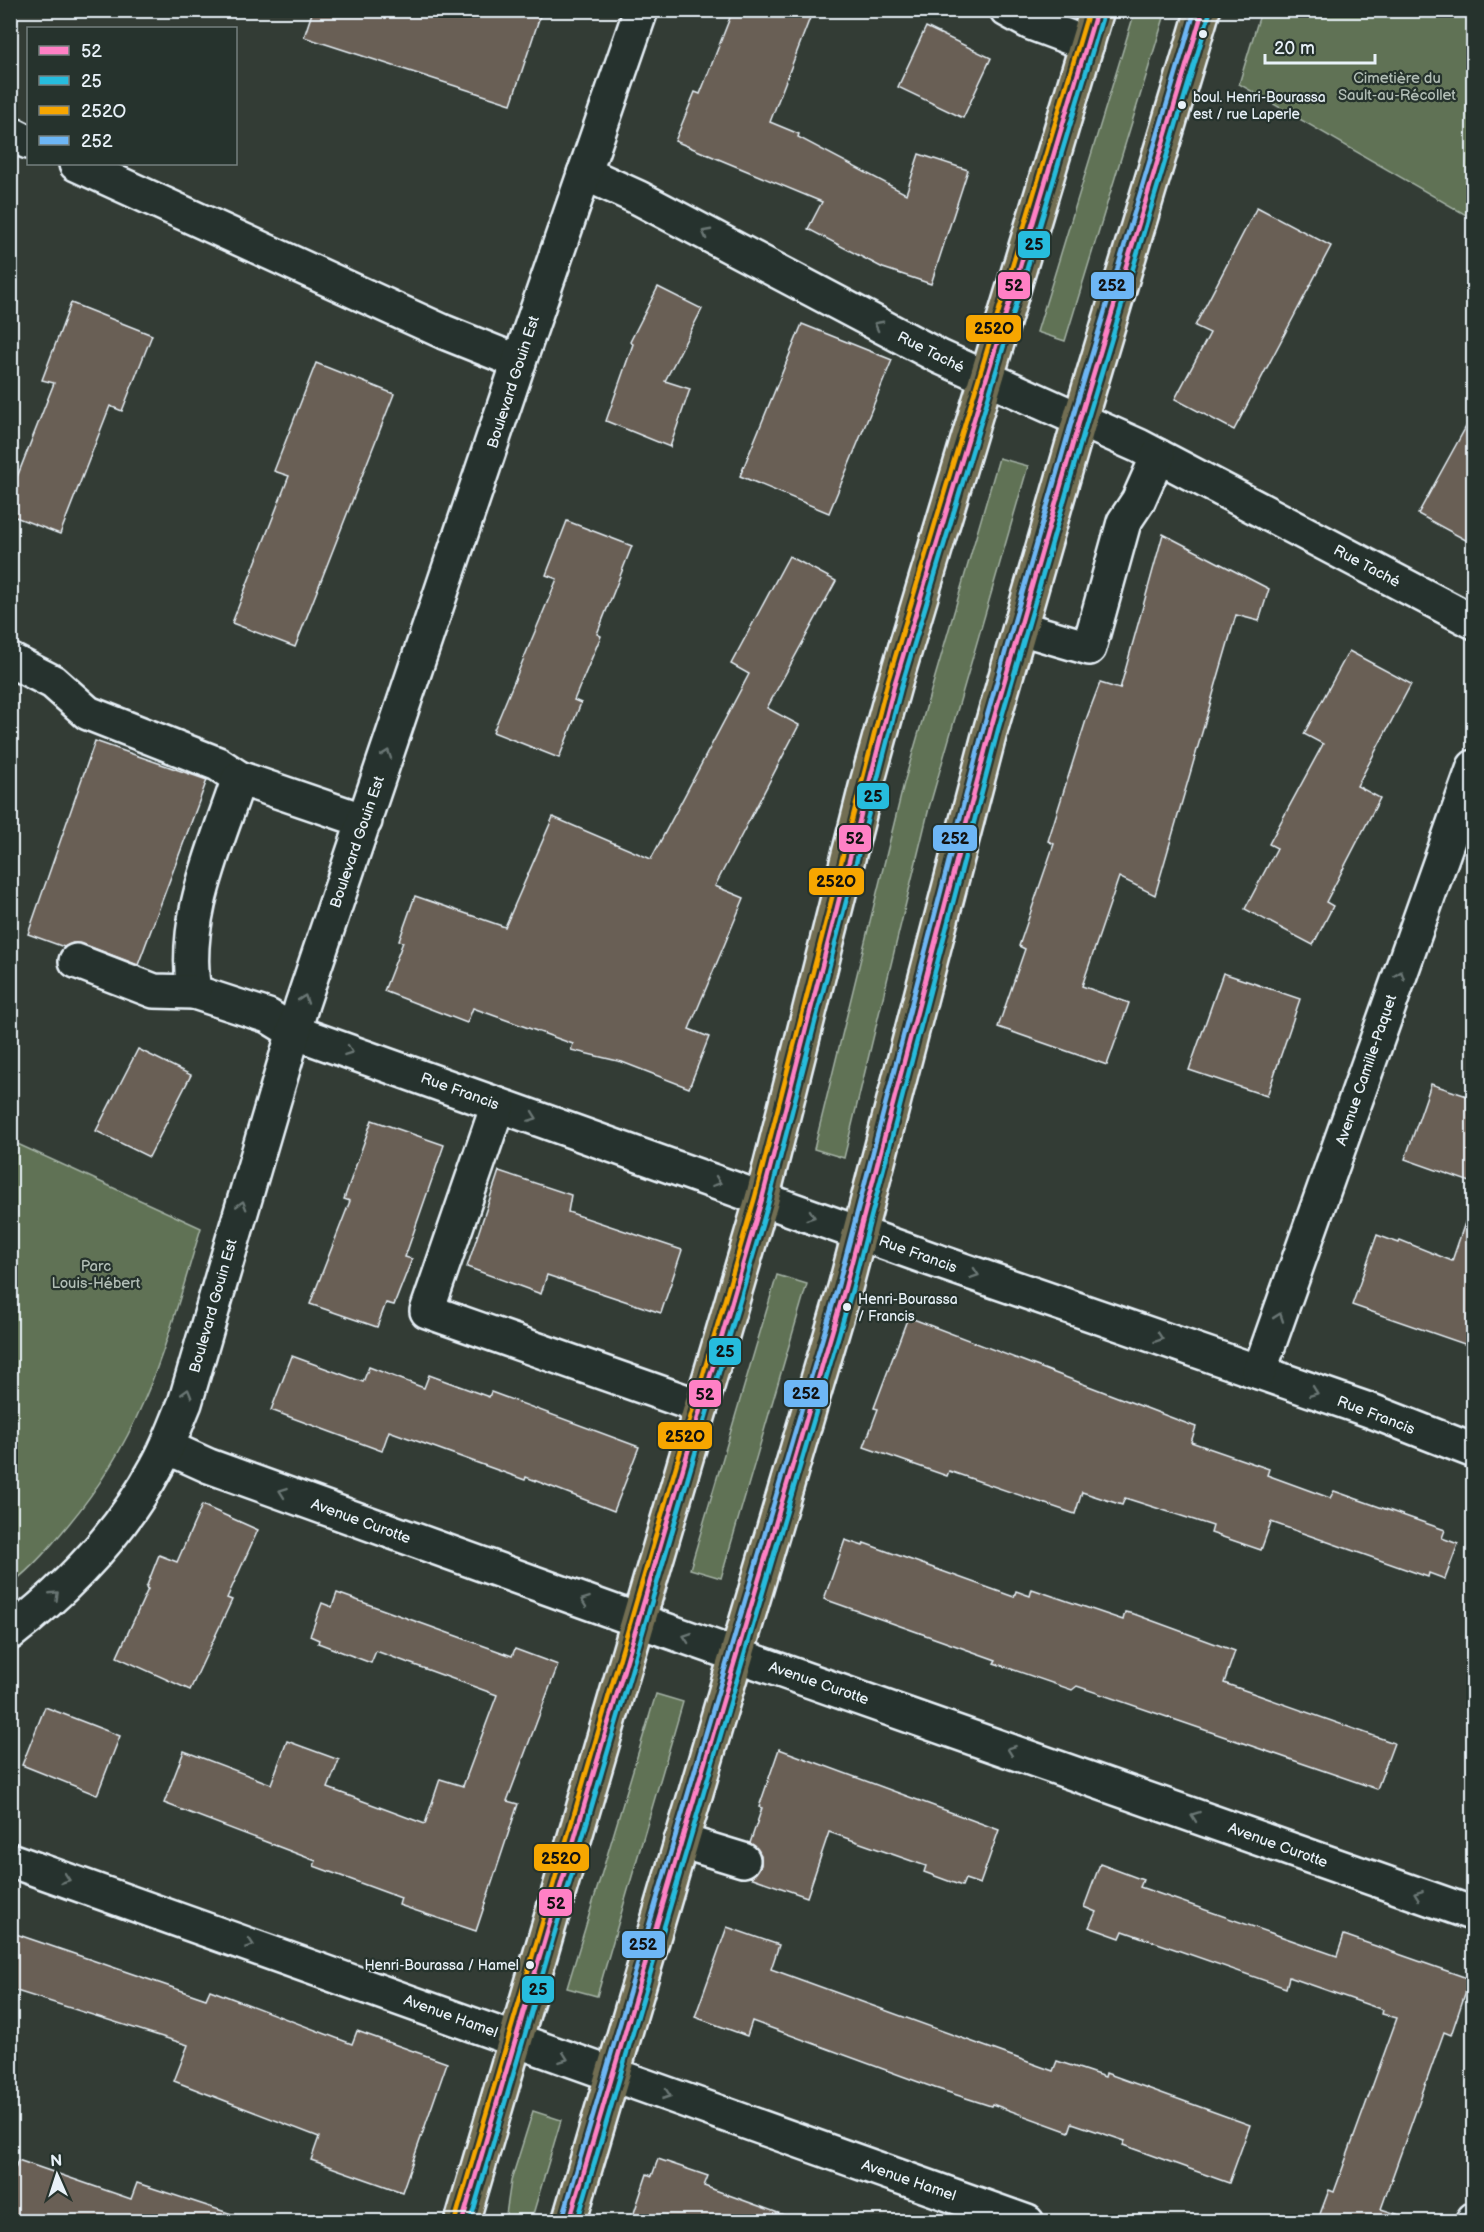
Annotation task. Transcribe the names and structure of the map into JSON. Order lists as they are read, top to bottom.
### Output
{
  "streets": {
    "street": [
      "Rue Taché",
      "Boulevard Gouin Est",
      "Avenue Camille-Paquet",
      "Rue Francis",
      "Avenue Curotte",
      "Avenue Hamel"
    ]
  },
  "crossings": [
    ["Rue Taché", "Boulevard Gouin Est"],
    ["Boulevard Gouin Est", "Rue Francis"],
    ["Boulevard Gouin Est", "Avenue Curotte"],
    ["Avenue Camille-Paquet", "Rue Francis"]
  ],
  "one_way": [
    "Rue Taché",
    "Boulevard Gouin Est",
    "Avenue Camille-Paquet",
    "Rue Francis",
    "Avenue Curotte",
    "Avenue Hamel"
  ],
  "parks": ["Cimetière du Sault-au-Récollet", "Parc Louis-Hébert"],
  "places": ["boul. Henri-Bourassa est / rue Laperle", "Henri-Bourassa / Francis", "Henri-Bourassa / Hamel"],
  "lines": [
    "transit line 52",
    "transit line 252O",
    "transit line 252",
    "transit line 25"
  ],
  "legend": [
    "52",
    "25",
    "252O",
    "252"
  ],
  "scale_bar": "20 m",
  "north": "top"
}
